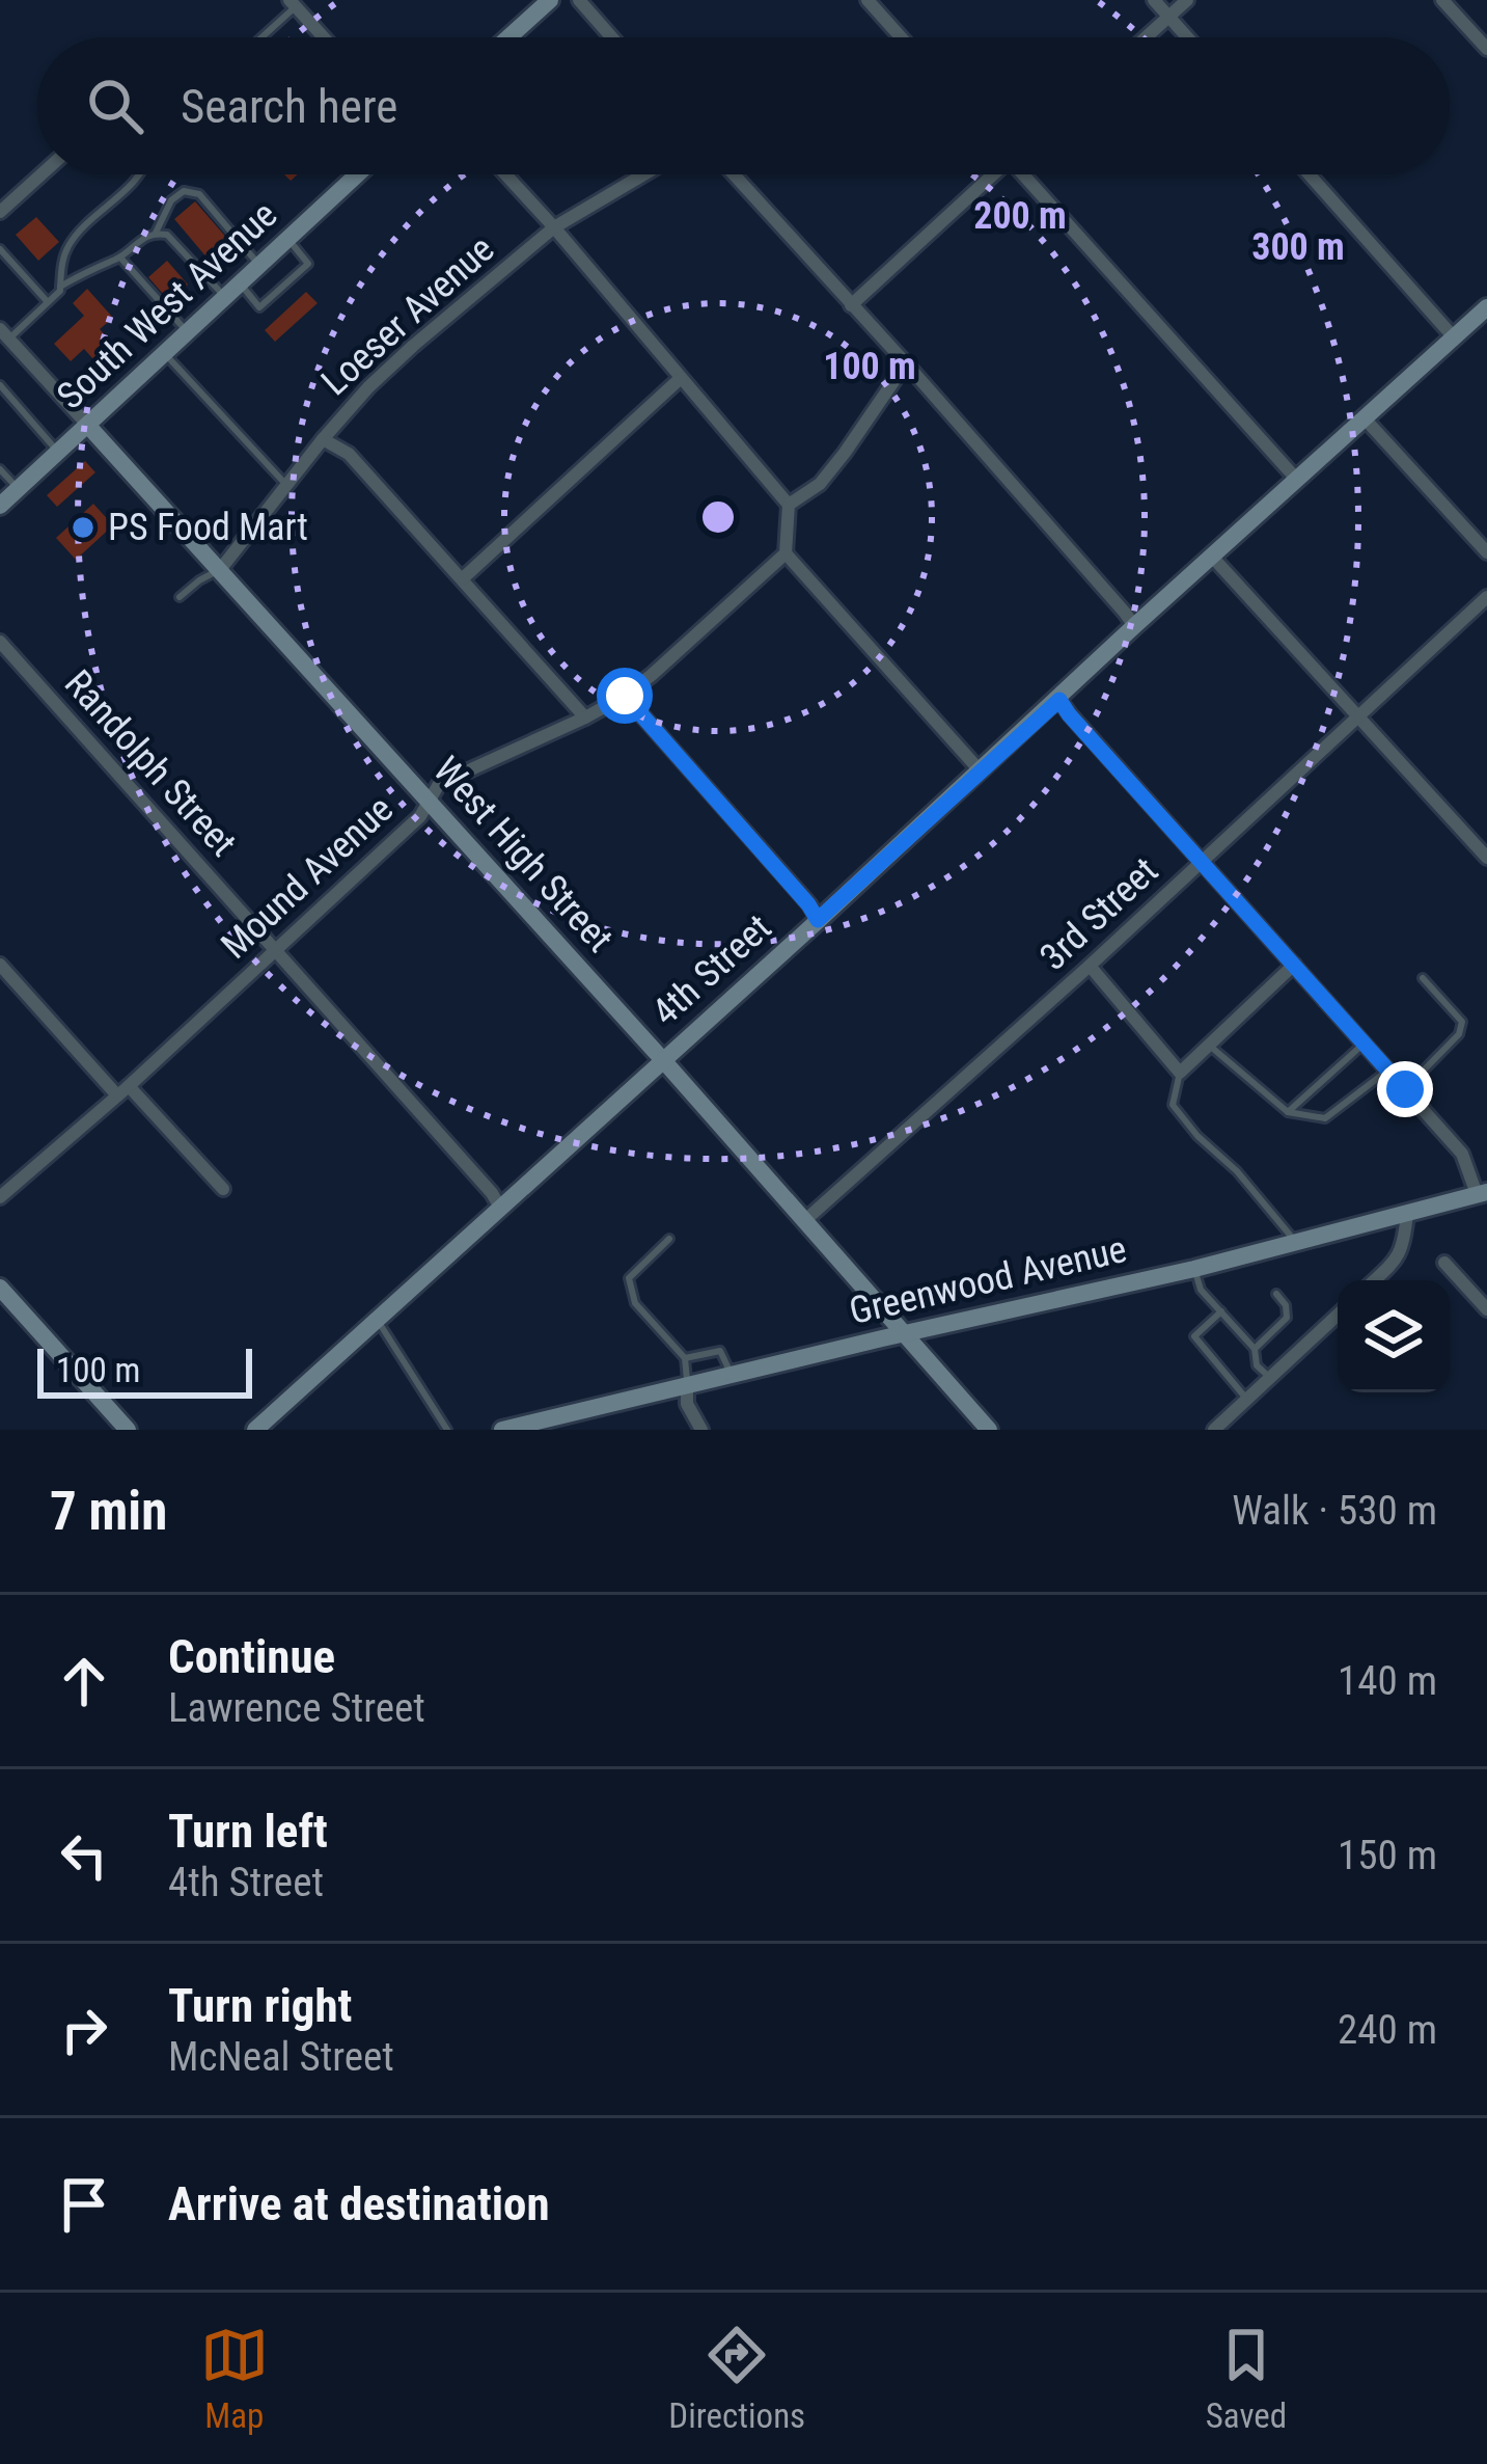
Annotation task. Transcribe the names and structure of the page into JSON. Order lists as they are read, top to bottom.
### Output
{
  "streets": {
    "street": [
      "South West Avenue",
      "Loeser Avenue",
      "Randolph Street",
      "West High Street",
      "Mound Avenue",
      "3rd Street",
      "4th Street",
      "Greenwood Avenue"
    ]
  },
  "crossings": [
    ["South West Avenue", "West High Street"],
    ["Loeser Avenue", "West High Street"],
    ["Randolph Street", "Mound Avenue"],
    ["Randolph Street", "4th Street"],
    ["West High Street", "Mound Avenue"],
    ["West High Street", "3rd Street"],
    ["West High Street", "4th Street"],
    ["West High Street", "Greenwood Avenue"]
  ],
  "places": ["PS Food Mart"],
  "scale_bar": "100 m",
  "page": {
    "search": "Search here",
    "scale": "100 m",
    "heading": ["7 min", "Walk · 530 m"],
    "list": [
      ["Continue", "Lawrence Street", "140 m"],
      ["Turn left", "4th Street", "150 m"],
      ["Turn right", "McNeal Street", "240 m"],
      "Arrive at destination"
    ],
    "nav": ["Map", "Directions", "Saved"]
  },
  "rings": ["200 m", "300 m", "100 m"]
}
